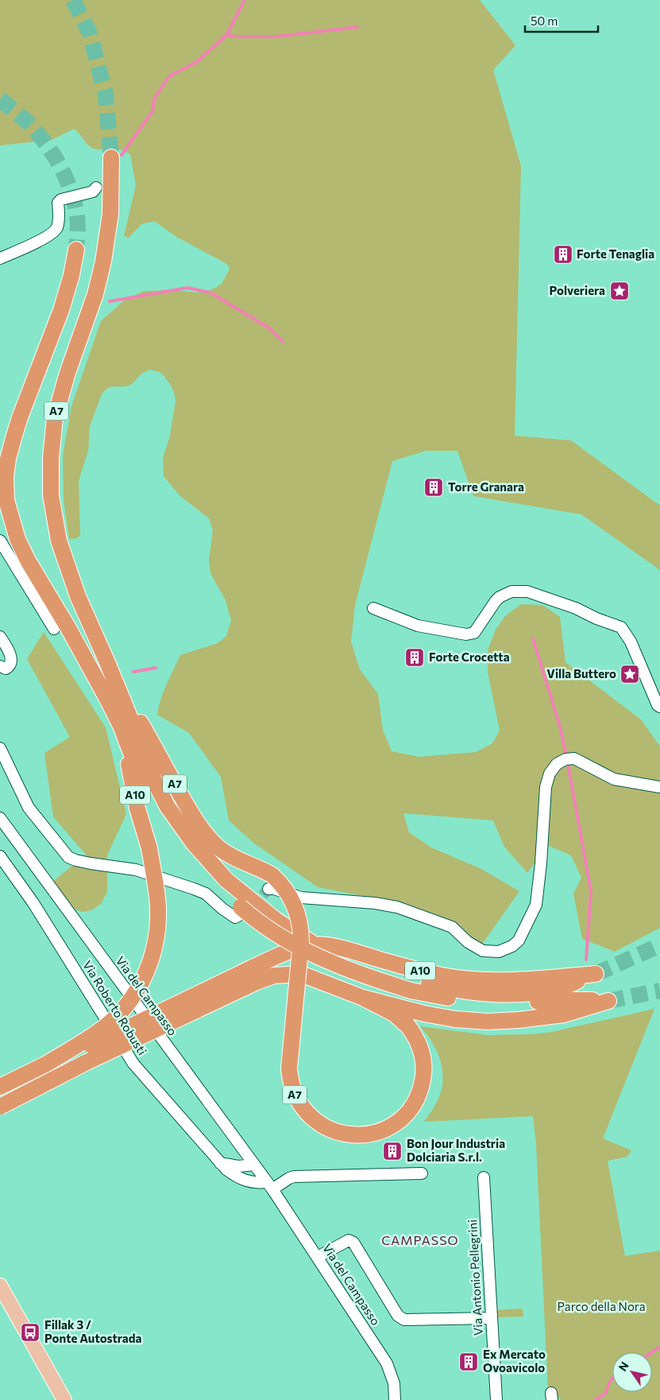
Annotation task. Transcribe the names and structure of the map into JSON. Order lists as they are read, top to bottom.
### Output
{
  "streets": {
    "highway": ["A7", "A10"],
    "street": ["Via del Campasso", "Via Roberto Robusti", "Via Antonio Pellegrini"]
  },
  "crossings": [
    ["A7", "A10"],
    ["Via del Campasso", "Via Roberto Robusti"]
  ],
  "districts": ["CAMPASSO"],
  "parks": ["Parco della Nora"],
  "places": {
    "building": [
      "Forte Tenaglia",
      "Torre Granara",
      "Forte Crocetta",
      "Bon Jour Industria Dolciaria S.r.l.",
      "Ex Mercato Ovoavicolo"
    ],
    "place": ["Polveriera", "Villa Buttero"],
    "bus stop": ["Fillak 3 / Ponte Autostrada"]
  },
  "scale_bar": "50 m",
  "north": "top left"
}
